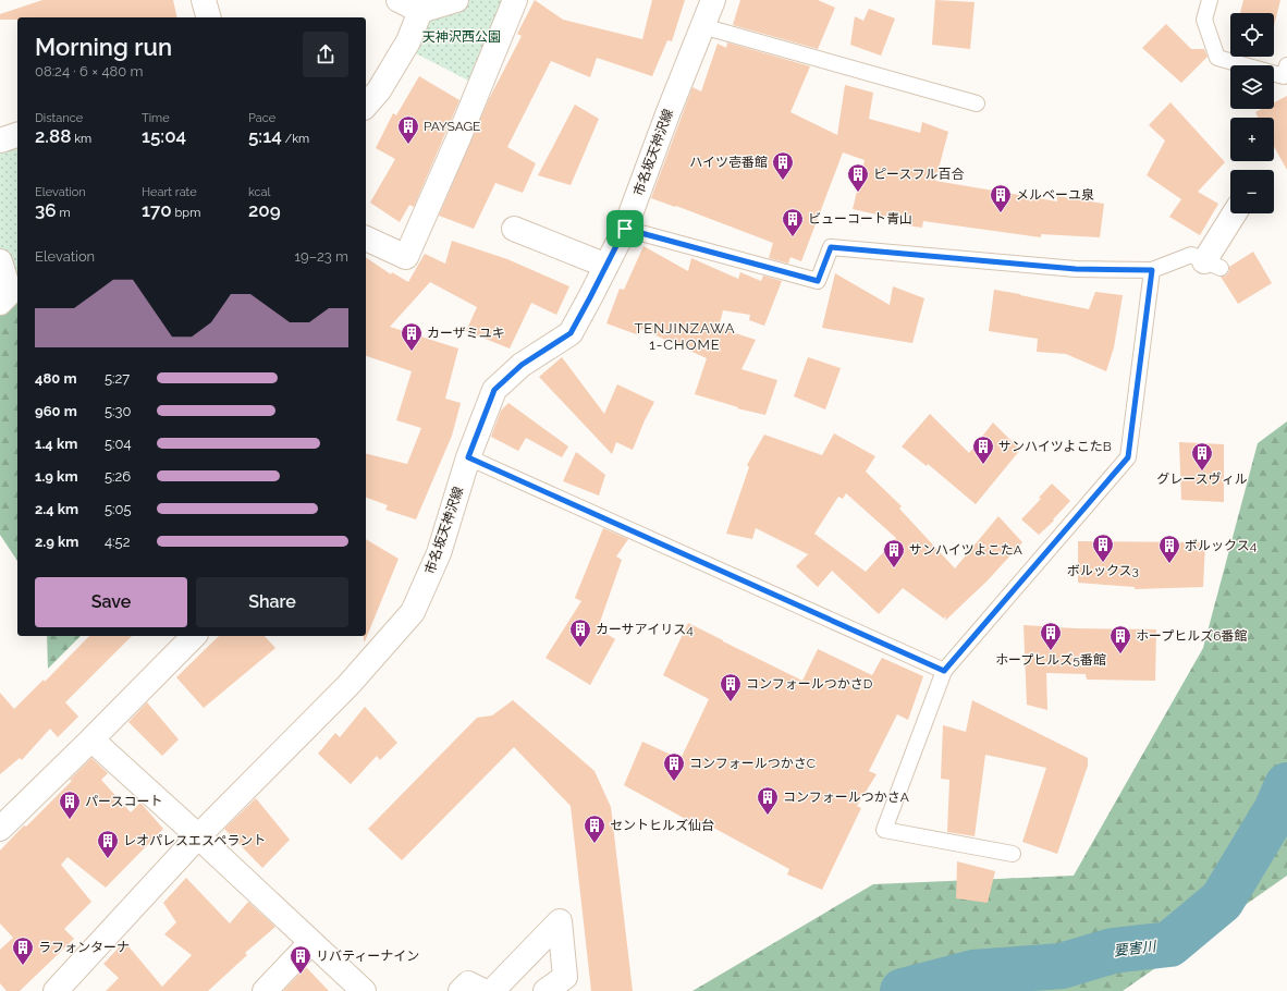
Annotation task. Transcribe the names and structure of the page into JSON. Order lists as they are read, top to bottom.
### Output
{
  "streets": {
    "street": ["市名坂天神沢線"]
  },
  "districts": ["TENJINZAWA 1-CHOME"],
  "water": ["要害川"],
  "parks": ["天神沢西公園"],
  "places": {
    "building": [
      "PAYSAGE",
      "ハイツ壱番館",
      "ピースフル百合",
      "メルベーユ泉",
      "ビューコート青山",
      "カーザミユキ",
      "サンハイツよこたB",
      "グレースヴィル",
      "ボルックス3",
      "ボルックス4",
      "サンハイツよこたA",
      "カーサアイリス4",
      "ホープヒルズ5番館",
      "ホープヒルズ6番館",
      "コンフォールつかさD",
      "コンフォールつかさC",
      "コンフォールつかさA",
      "パースコート",
      "セントヒルズ仙台",
      "レオパレスエスペラント",
      "ラフォンターナ",
      "リバティーナイン"
    ]
  },
  "page": {
    "map_buttons": ["+", "−"],
    "heading": ["Morning run", "08:24 · 6 × 480 m"],
    "stats": [
      ["Distance", "2.88 km"],
      ["Time", "15:04"],
      ["Pace", "5:14 /km"],
      ["Elevation", "36 m"],
      ["Heart rate", "170 bpm"],
      ["kcal", "209"]
    ],
    "chart": ["Elevation", "19–23 m"],
    "list": [
      {
        "name": "480 m",
        "note": "5:27"
      },
      {
        "name": "960 m",
        "note": "5:30"
      },
      {
        "name": "1.4 km",
        "note": "5:04"
      },
      {
        "name": "1.9 km",
        "note": "5:26"
      },
      {
        "name": "2.4 km",
        "note": "5:05"
      },
      {
        "name": "2.9 km",
        "note": "4:52"
      }
    ],
    "buttons": ["Save", "Share"]
  }
}
